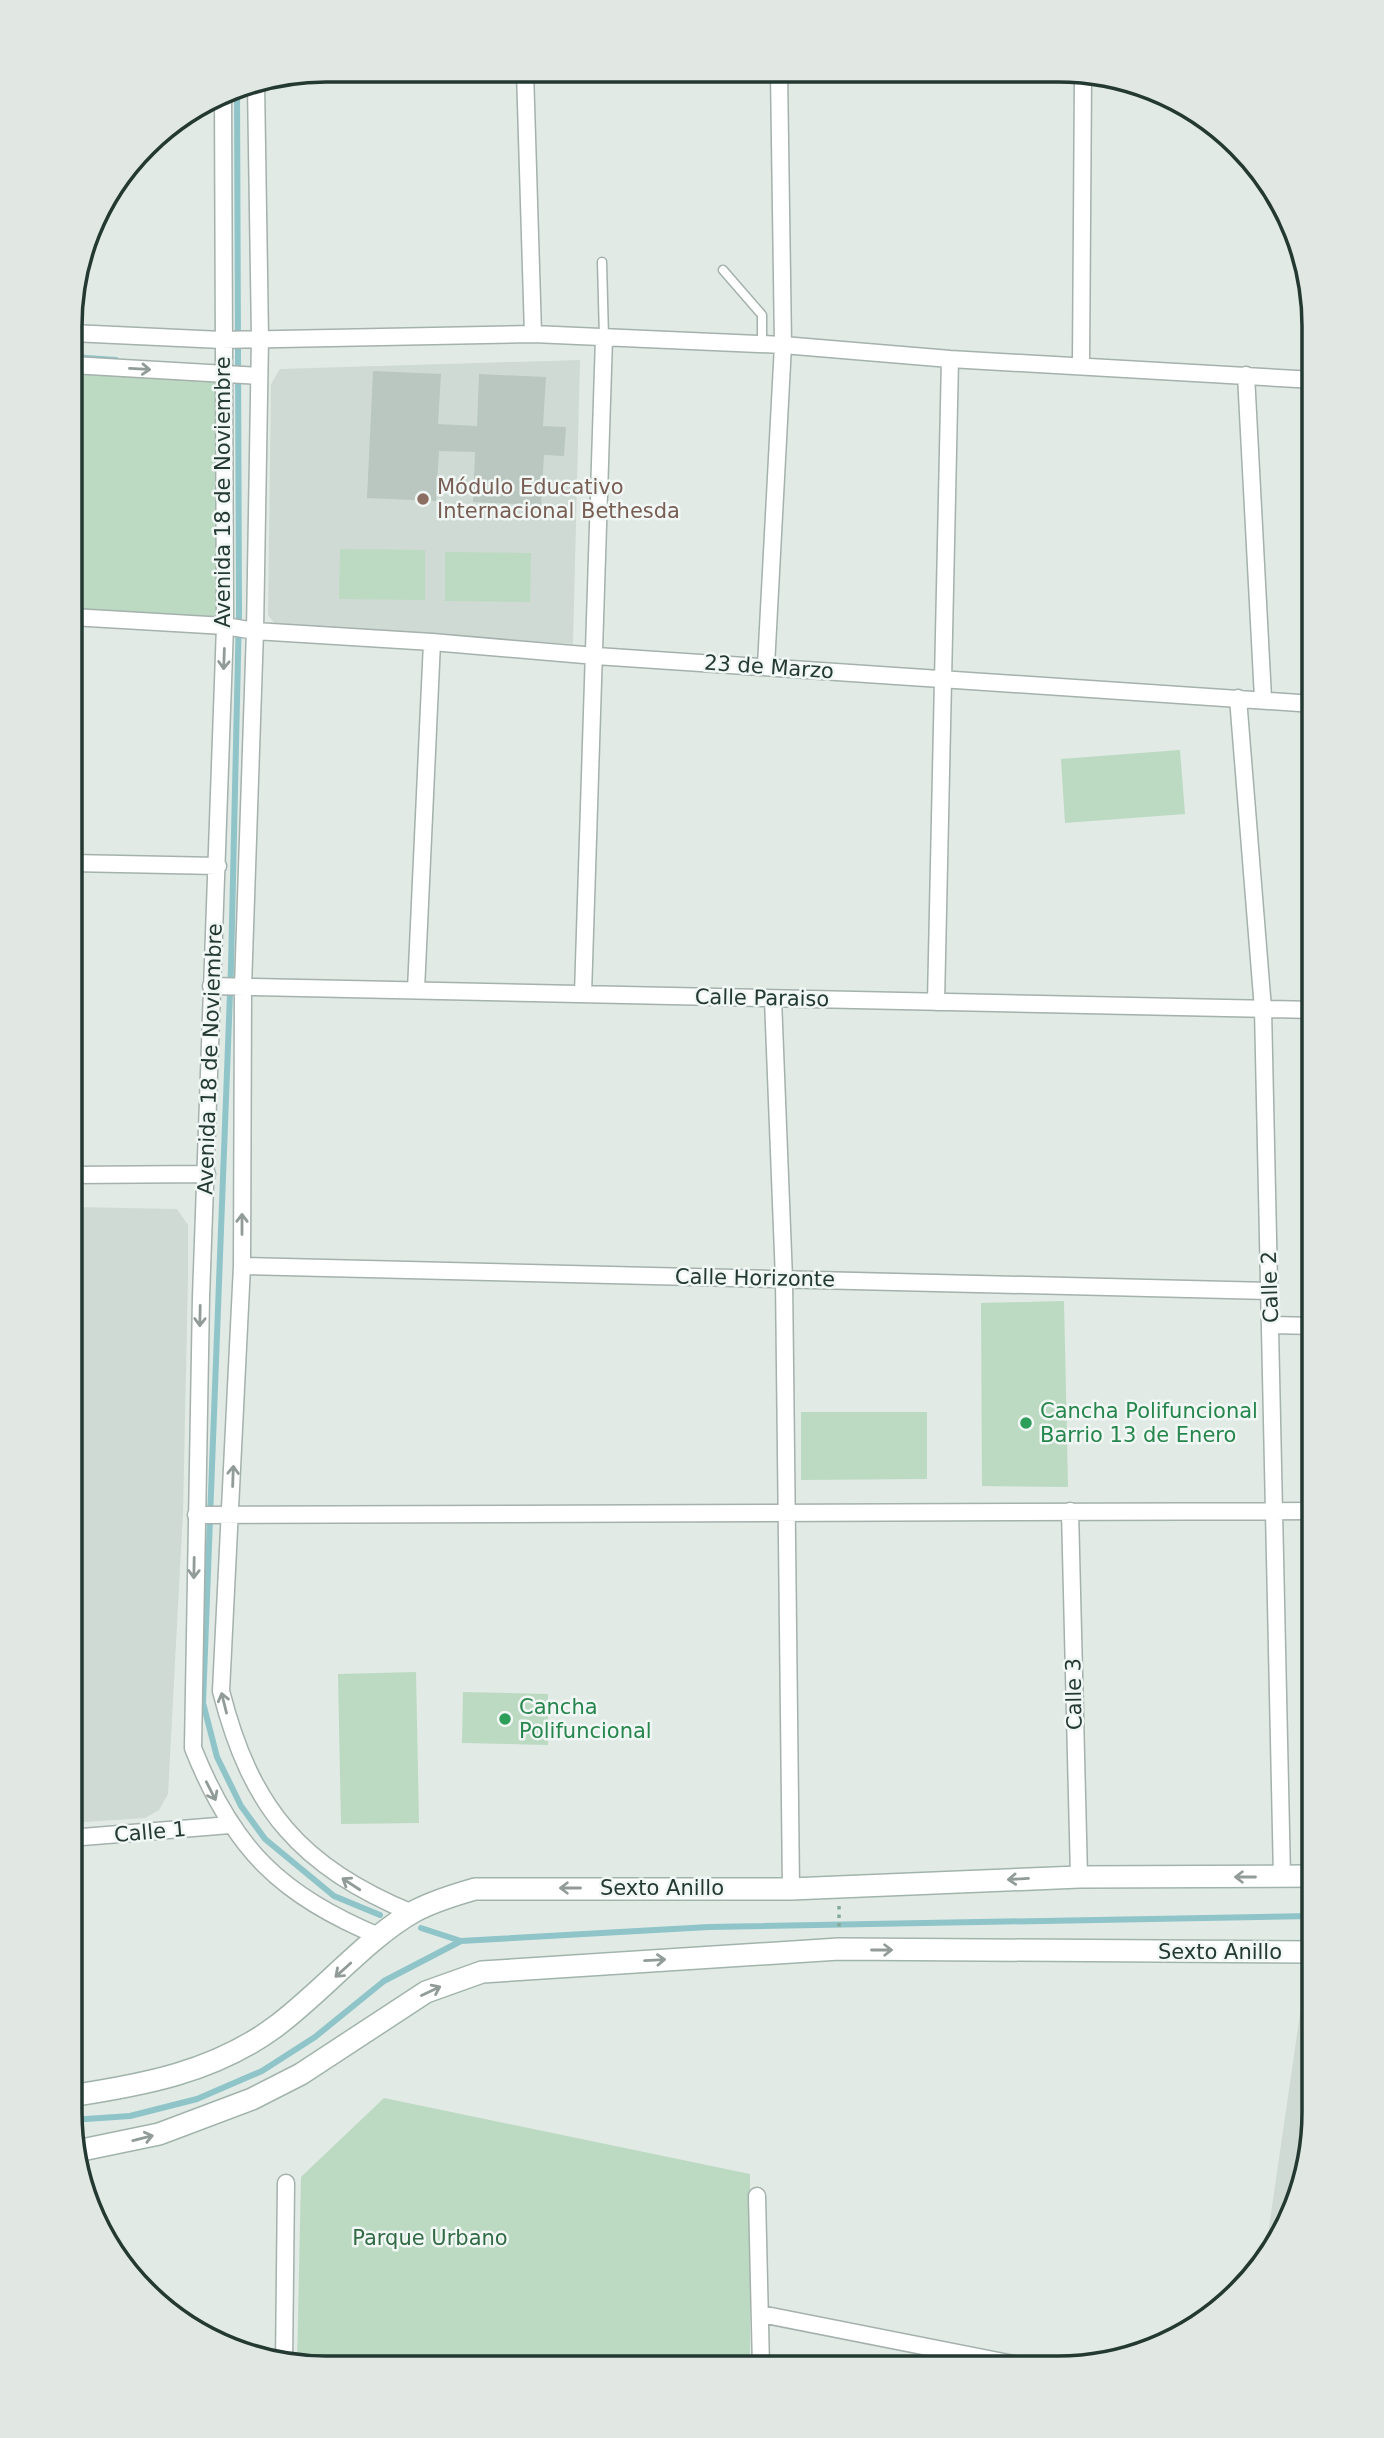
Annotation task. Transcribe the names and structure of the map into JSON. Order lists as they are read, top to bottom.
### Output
{
  "streets": {
    "main road": ["Sexto Anillo"],
    "street": [
      "Avenida 18 de Noviembre",
      "23 de Marzo",
      "Calle Paraiso",
      "Calle Horizonte",
      "Calle 2",
      "Calle 3",
      "Calle 1"
    ]
  },
  "crossings": [
    ["Avenida 18 de Noviembre", "23 de Marzo"],
    ["Avenida 18 de Noviembre", "Calle Paraiso"],
    ["Avenida 18 de Noviembre", "Calle Horizonte"],
    ["Avenida 18 de Noviembre", "Calle 1"],
    ["Avenida 18 de Noviembre", "Sexto Anillo"],
    ["23 de Marzo", "Calle 2"],
    ["Calle Paraiso", "Calle 2"],
    ["Calle Horizonte", "Calle 2"],
    ["Calle 2", "Sexto Anillo"],
    ["Calle 3", "Sexto Anillo"]
  ],
  "parks": ["Parque Urbano"],
  "places": ["Módulo Educativo Internacional Bethesda", "Cancha Polifuncional Barrio 13 de Enero", "Cancha Polifuncional"]
}
